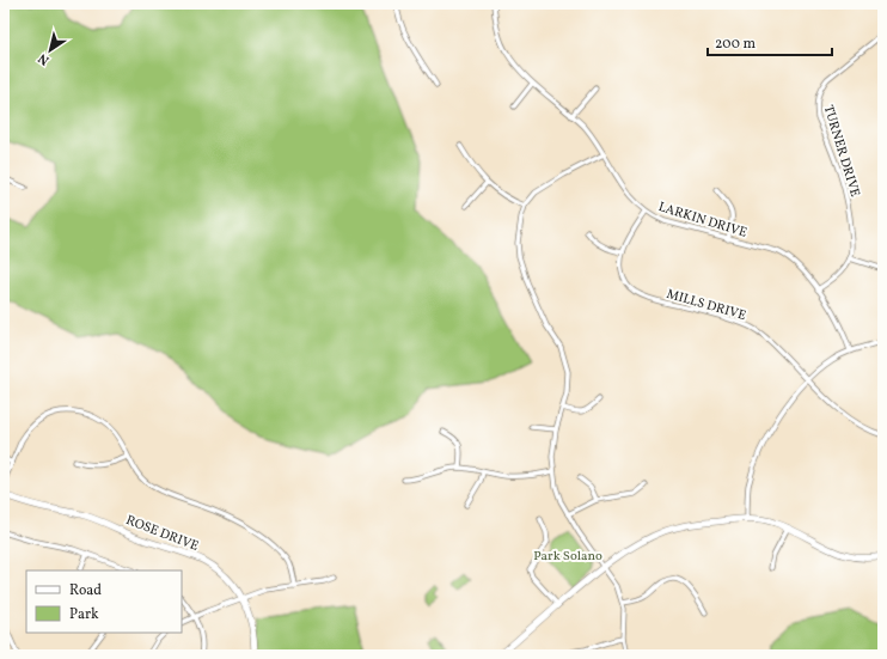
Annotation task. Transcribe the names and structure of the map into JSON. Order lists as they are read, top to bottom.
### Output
{
  "streets": {
    "street": [
      "TURNER DRIVE",
      "LARKIN DRIVE",
      "MILLS DRIVE",
      "ROSE DRIVE"
    ]
  },
  "parks": ["Park Solano"],
  "legend": ["Road", "Park"],
  "scale_bar": "200 m",
  "north": "bottom left"
}
